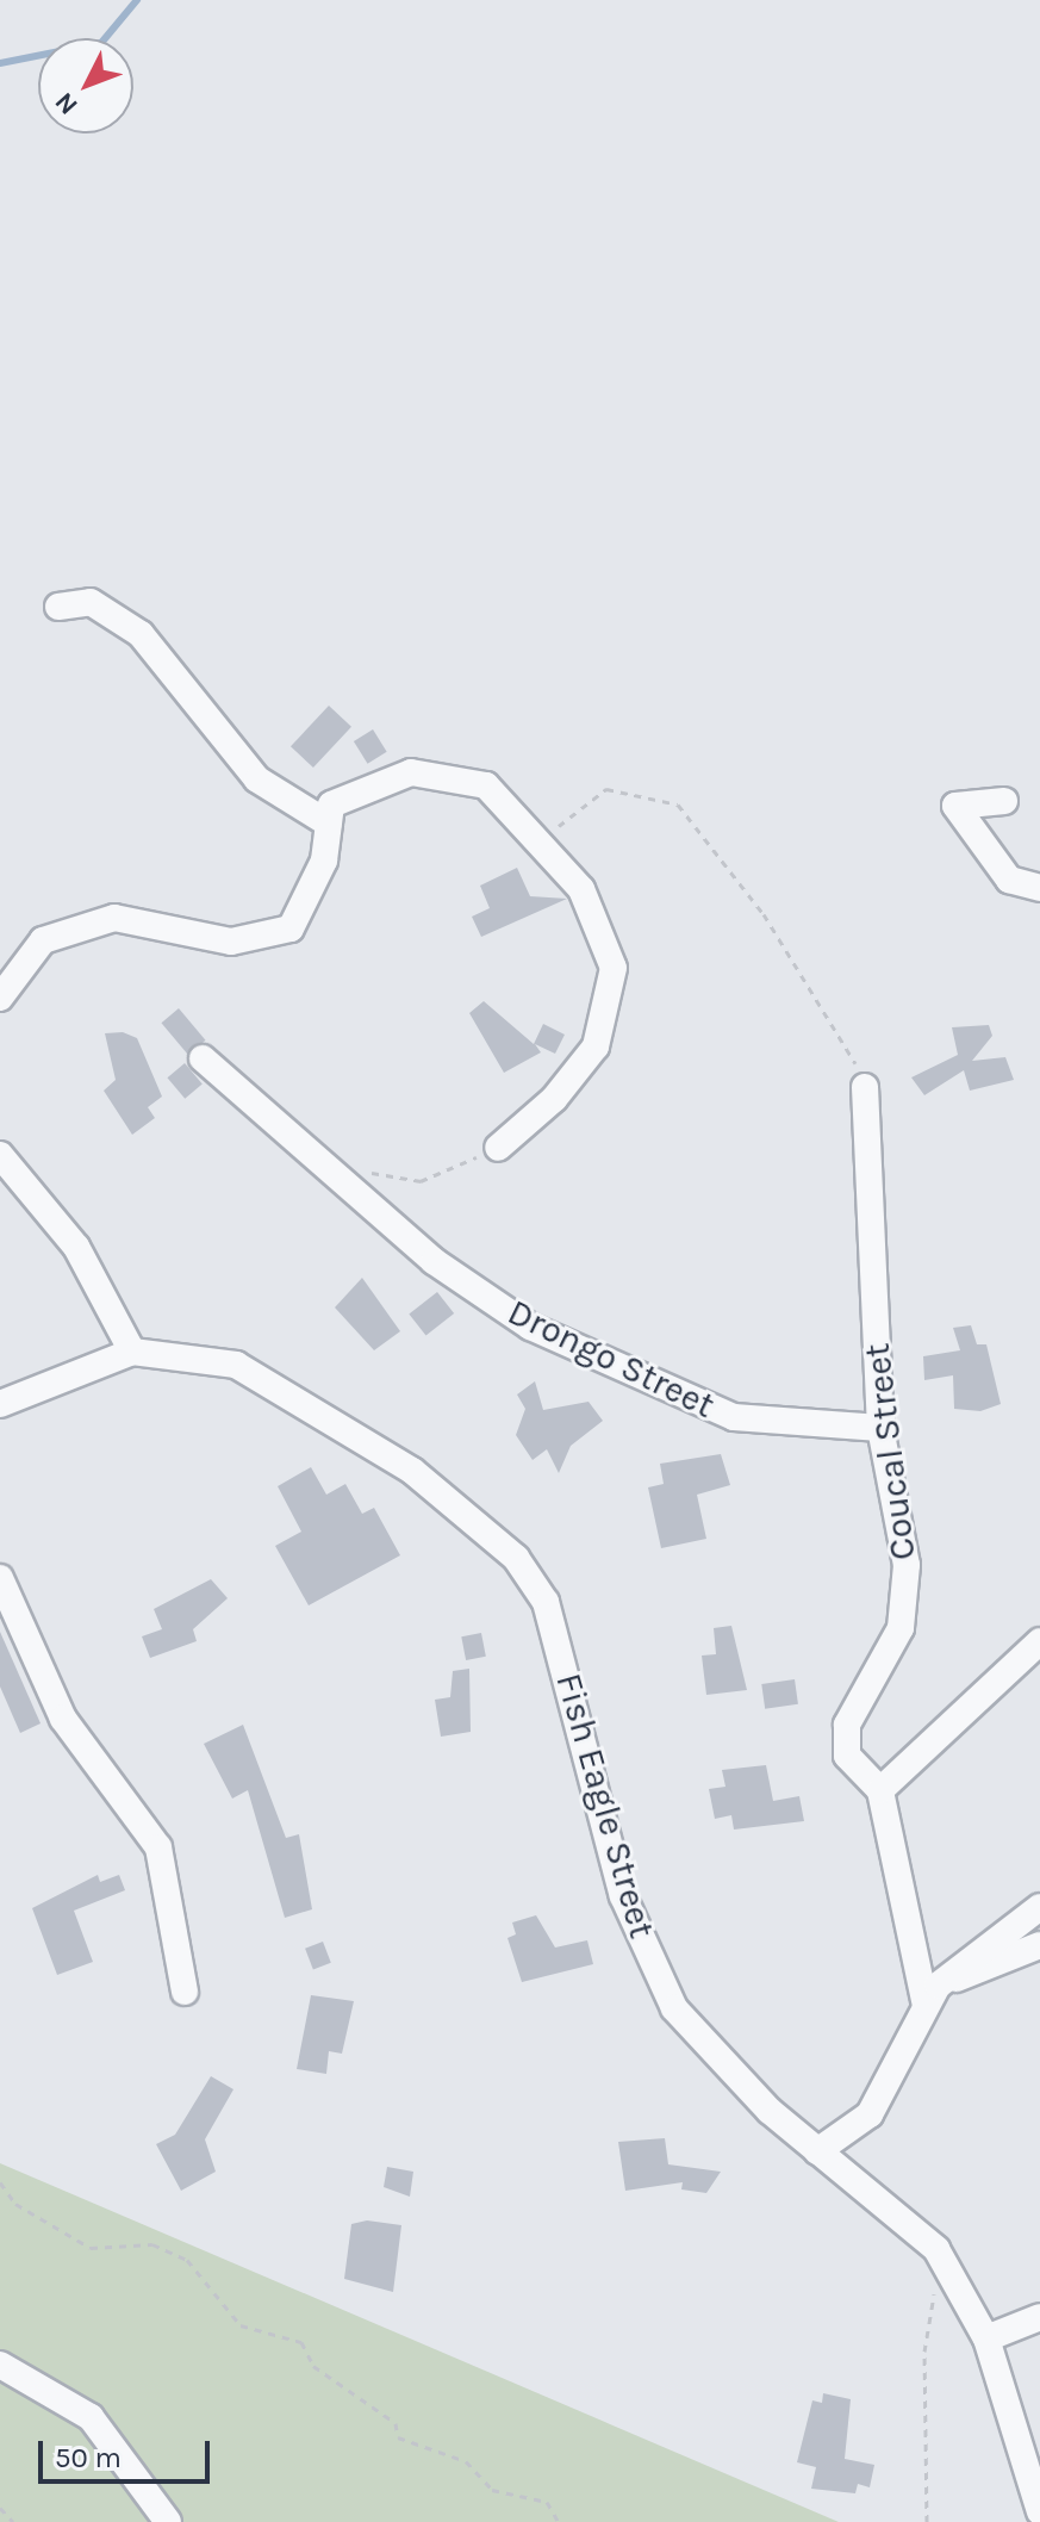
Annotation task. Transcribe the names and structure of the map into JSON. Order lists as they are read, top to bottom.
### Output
{
  "streets": {
    "street": ["Drongo Street", "Coucal Street", "Fish Eagle Street"]
  },
  "crossings": [
    ["Drongo Street", "Coucal Street"]
  ],
  "scale_bar": "50 m",
  "north": "bottom left"
}
